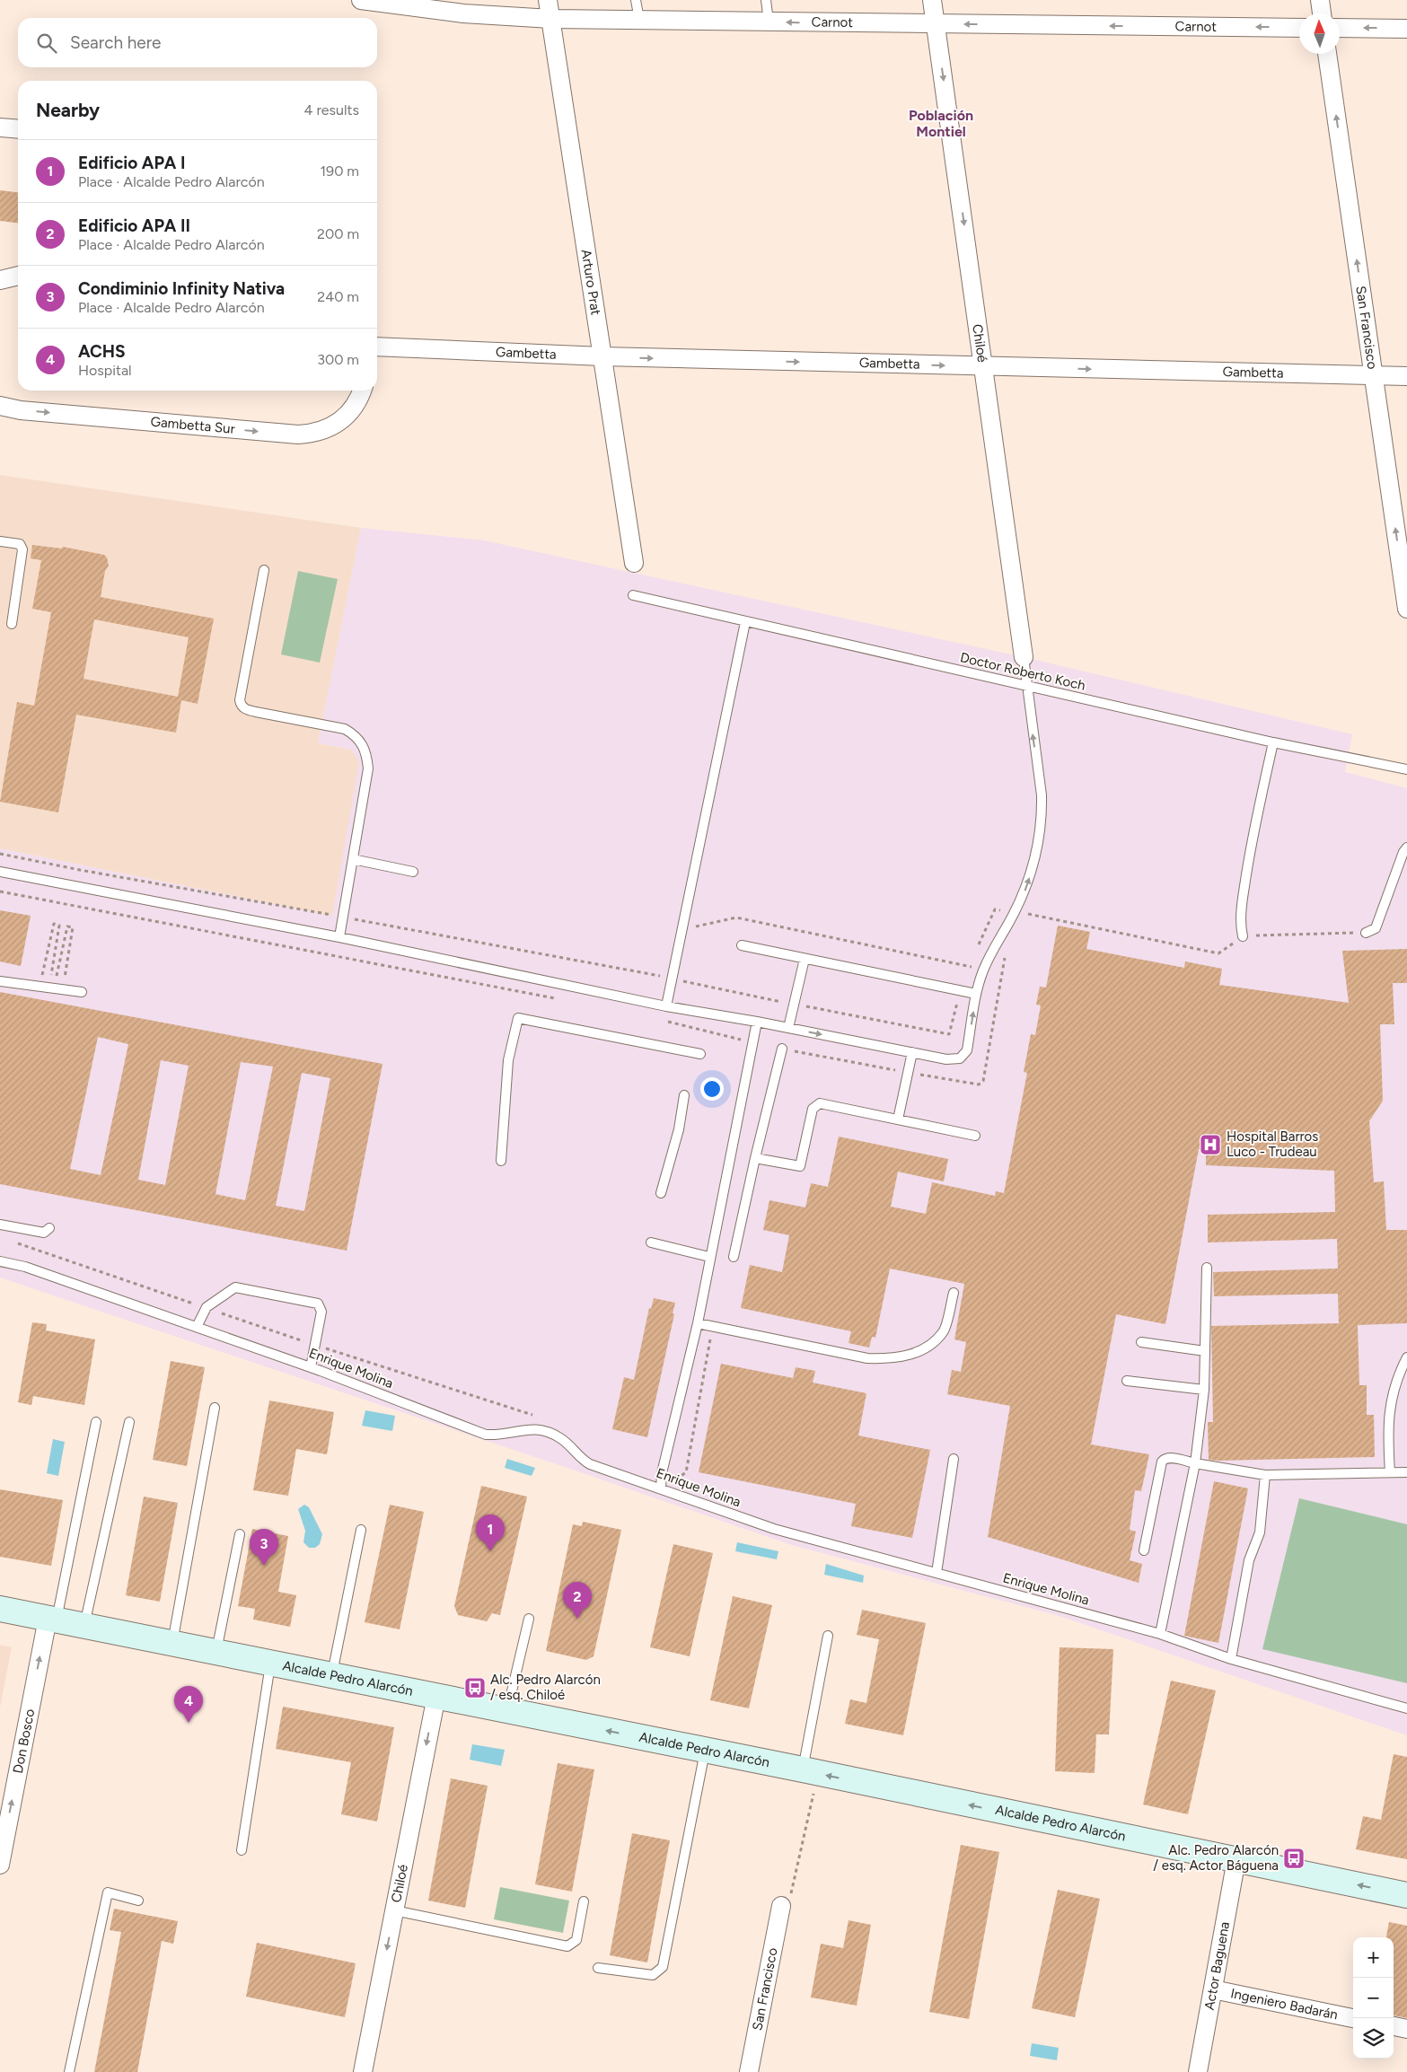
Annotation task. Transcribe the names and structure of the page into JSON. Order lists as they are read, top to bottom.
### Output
{
  "streets": {
    "street": [
      "Carnot",
      "Arturo Prat",
      "San Francisco",
      "Chiloé",
      "Gambetta",
      "Gambetta Sur",
      "Alcalde Pedro Alarcón",
      "Don Bosco",
      "Actor Baguena",
      "Ingeniero Badarán"
    ],
    "lane": ["Doctor Roberto Koch", "Enrique Molina"]
  },
  "crossings": [
    ["Carnot", "Arturo Prat"],
    ["Carnot", "Chiloé"],
    ["Arturo Prat", "Gambetta"],
    ["San Francisco", "Gambetta"],
    ["Chiloé", "Gambetta"],
    ["Chiloé", "Doctor Roberto Koch"],
    ["Chiloé", "Alcalde Pedro Alarcón"],
    ["Alcalde Pedro Alarcón", "Don Bosco"],
    ["Alcalde Pedro Alarcón", "Actor Baguena"],
    ["Actor Baguena", "Ingeniero Badarán"]
  ],
  "one_way": [
    "Carnot",
    "San Francisco",
    "Gambetta",
    "Gambetta Sur",
    "Alcalde Pedro Alarcón",
    "Don Bosco"
  ],
  "districts": ["Población Montiel"],
  "places": {
    "hospital": ["Hospital Barros Luco - Trudeau"],
    "bus stop": ["Alc. Pedro Alarcón / esq. Chiloé", "Alc. Pedro Alarcón / esq. Actor Báguena"]
  },
  "north": "top",
  "page": {
    "search": "Search here",
    "heading": ["Nearby", "4 results"],
    "list": [
      {
        "mark": "1",
        "name": "Edificio APA I",
        "note": "Place · Alcalde Pedro Alarcón",
        "value": "190 m"
      },
      {
        "mark": "2",
        "name": "Edificio APA II",
        "note": "Place · Alcalde Pedro Alarcón",
        "value": "200 m"
      },
      {
        "mark": "3",
        "name": "Condiminio Infinity Nativa",
        "note": "Place · Alcalde Pedro Alarcón",
        "value": "240 m"
      },
      {
        "mark": "4",
        "name": "ACHS",
        "note": "Hospital",
        "value": "300 m"
      }
    ],
    "pins": [
      "1",
      "3",
      "2",
      "4"
    ],
    "map_buttons": ["+", "−"]
  }
}
